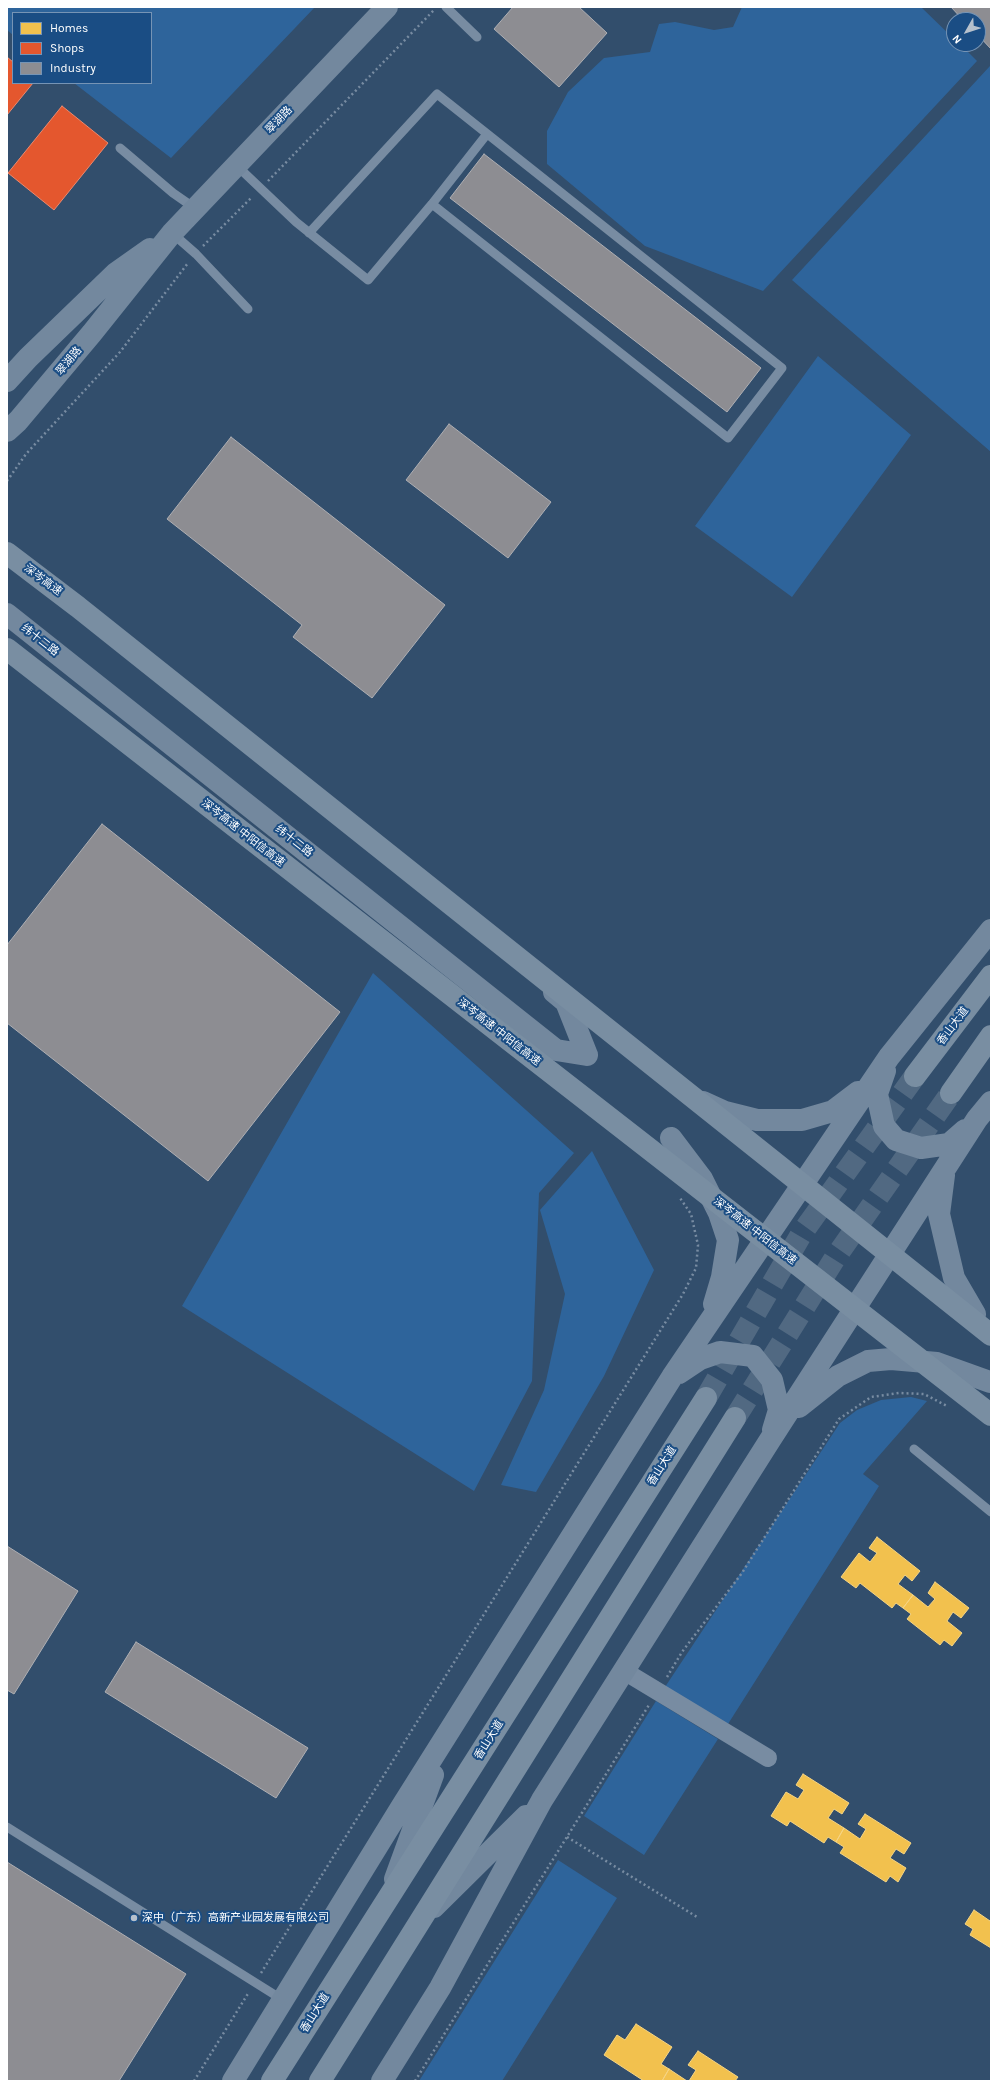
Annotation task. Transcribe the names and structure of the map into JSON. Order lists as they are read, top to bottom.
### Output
{
  "streets": {
    "highway": ["深岑高速", "深岑高速 中阳信高速", "香山大道"],
    "main road": ["翠湖路", "纬十二路"]
  },
  "places": ["深中（广东）高新产业园发展有限公司"],
  "legend": ["Homes", "Shops", "Industry"],
  "north": "bottom left"
}
